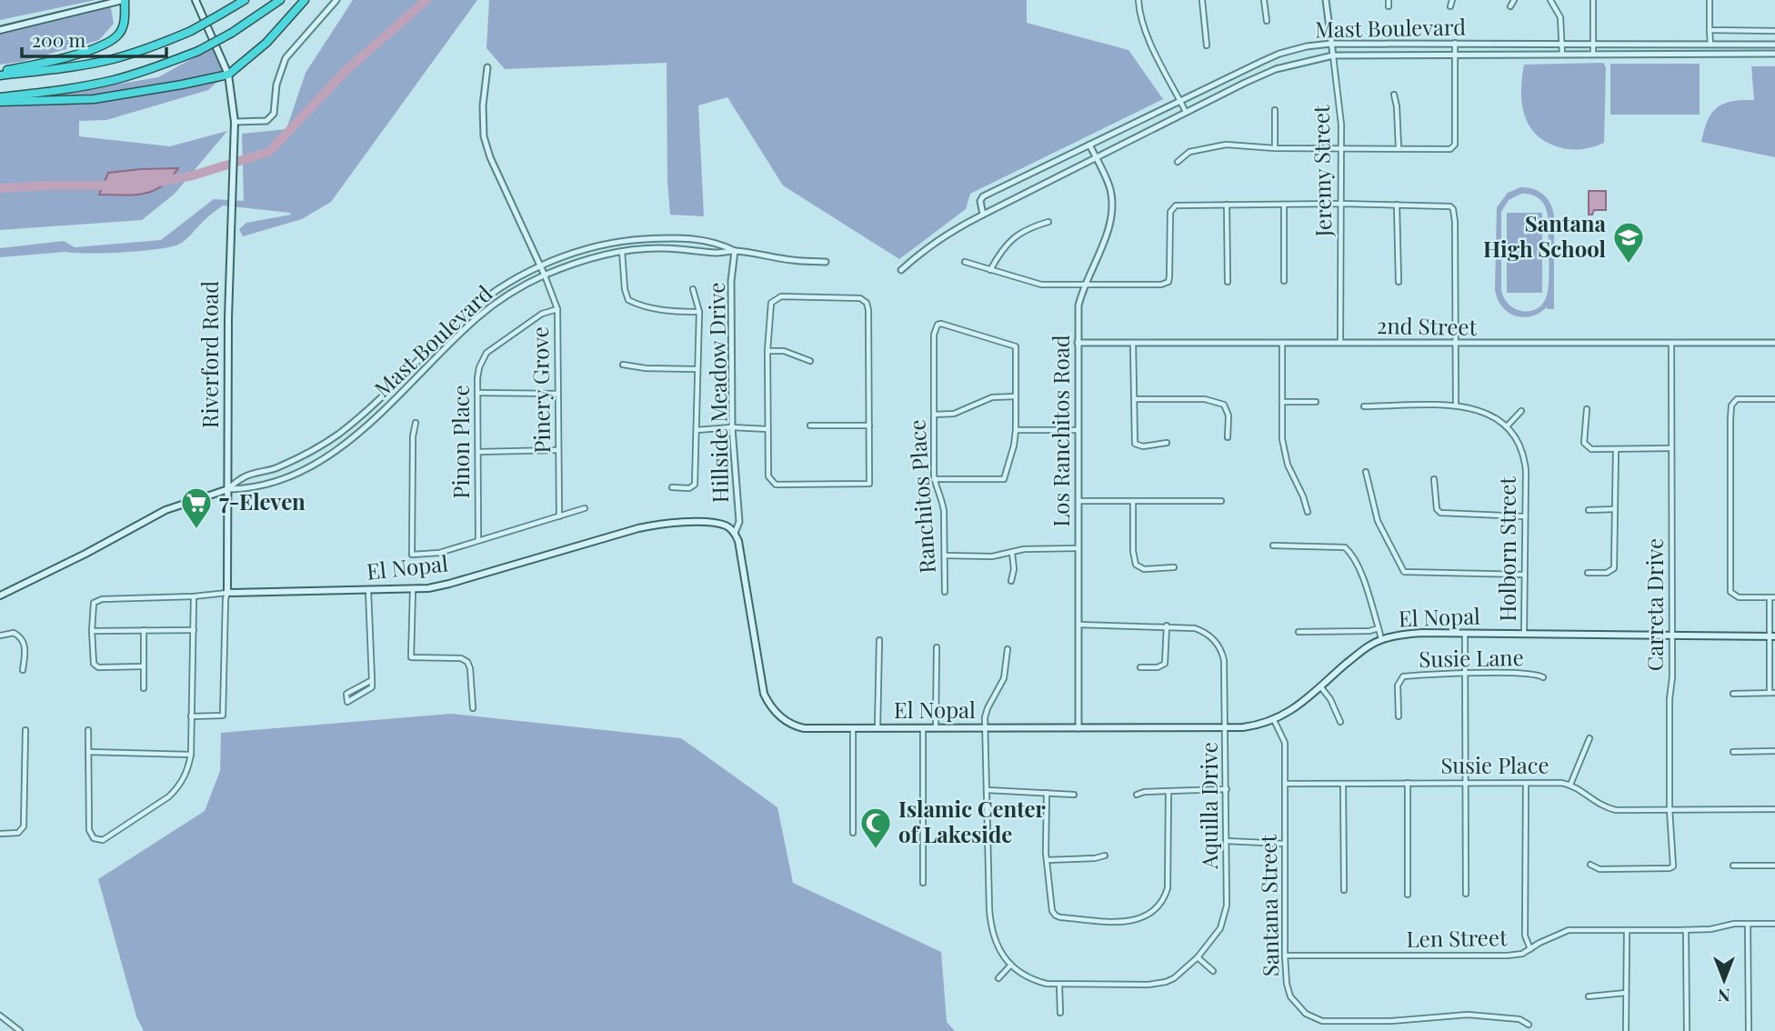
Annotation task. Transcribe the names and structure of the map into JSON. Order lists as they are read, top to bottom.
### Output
{
  "streets": {
    "main road": ["Riverford Road", "El Nopal"],
    "street": [
      "Mast Boulevard",
      "Jeremy Street",
      "2nd Street",
      "Pinery Grove",
      "Hillside Meadow Drive",
      "Los Ranchitos Road",
      "Pinon Place",
      "Ranchitos Place",
      "Holborn Street",
      "Carreta Drive",
      "Susie Lane",
      "Susie Place",
      "Aquilla Drive",
      "Santana Street",
      "Len Street"
    ]
  },
  "crossings": [
    ["Mast Boulevard", "Jeremy Street"],
    ["Mast Boulevard", "Riverford Road"],
    ["Mast Boulevard", "Pinery Grove"],
    ["Mast Boulevard", "Hillside Meadow Drive"],
    ["Mast Boulevard", "Los Ranchitos Road"],
    ["Jeremy Street", "2nd Street"],
    ["2nd Street", "Los Ranchitos Road"],
    ["2nd Street", "Carreta Drive"],
    ["Riverford Road", "El Nopal"],
    ["Pinery Grove", "Pinon Place"],
    ["Hillside Meadow Drive", "El Nopal"],
    ["Los Ranchitos Road", "El Nopal"],
    ["Los Ranchitos Road", "Aquilla Drive"],
    ["Holborn Street", "El Nopal"],
    ["El Nopal", "Carreta Drive"],
    ["El Nopal", "Aquilla Drive"],
    ["El Nopal", "Santana Street"],
    ["Carreta Drive", "Susie Place"],
    ["Susie Place", "Santana Street"],
    ["Santana Street", "Len Street"]
  ],
  "places": {
    "school or university": ["Santana High School"],
    "supermarket": ["7-Eleven"],
    "mosque": ["Islamic Center of Lakeside"]
  },
  "scale_bar": "200 m",
  "north": "bottom"
}
